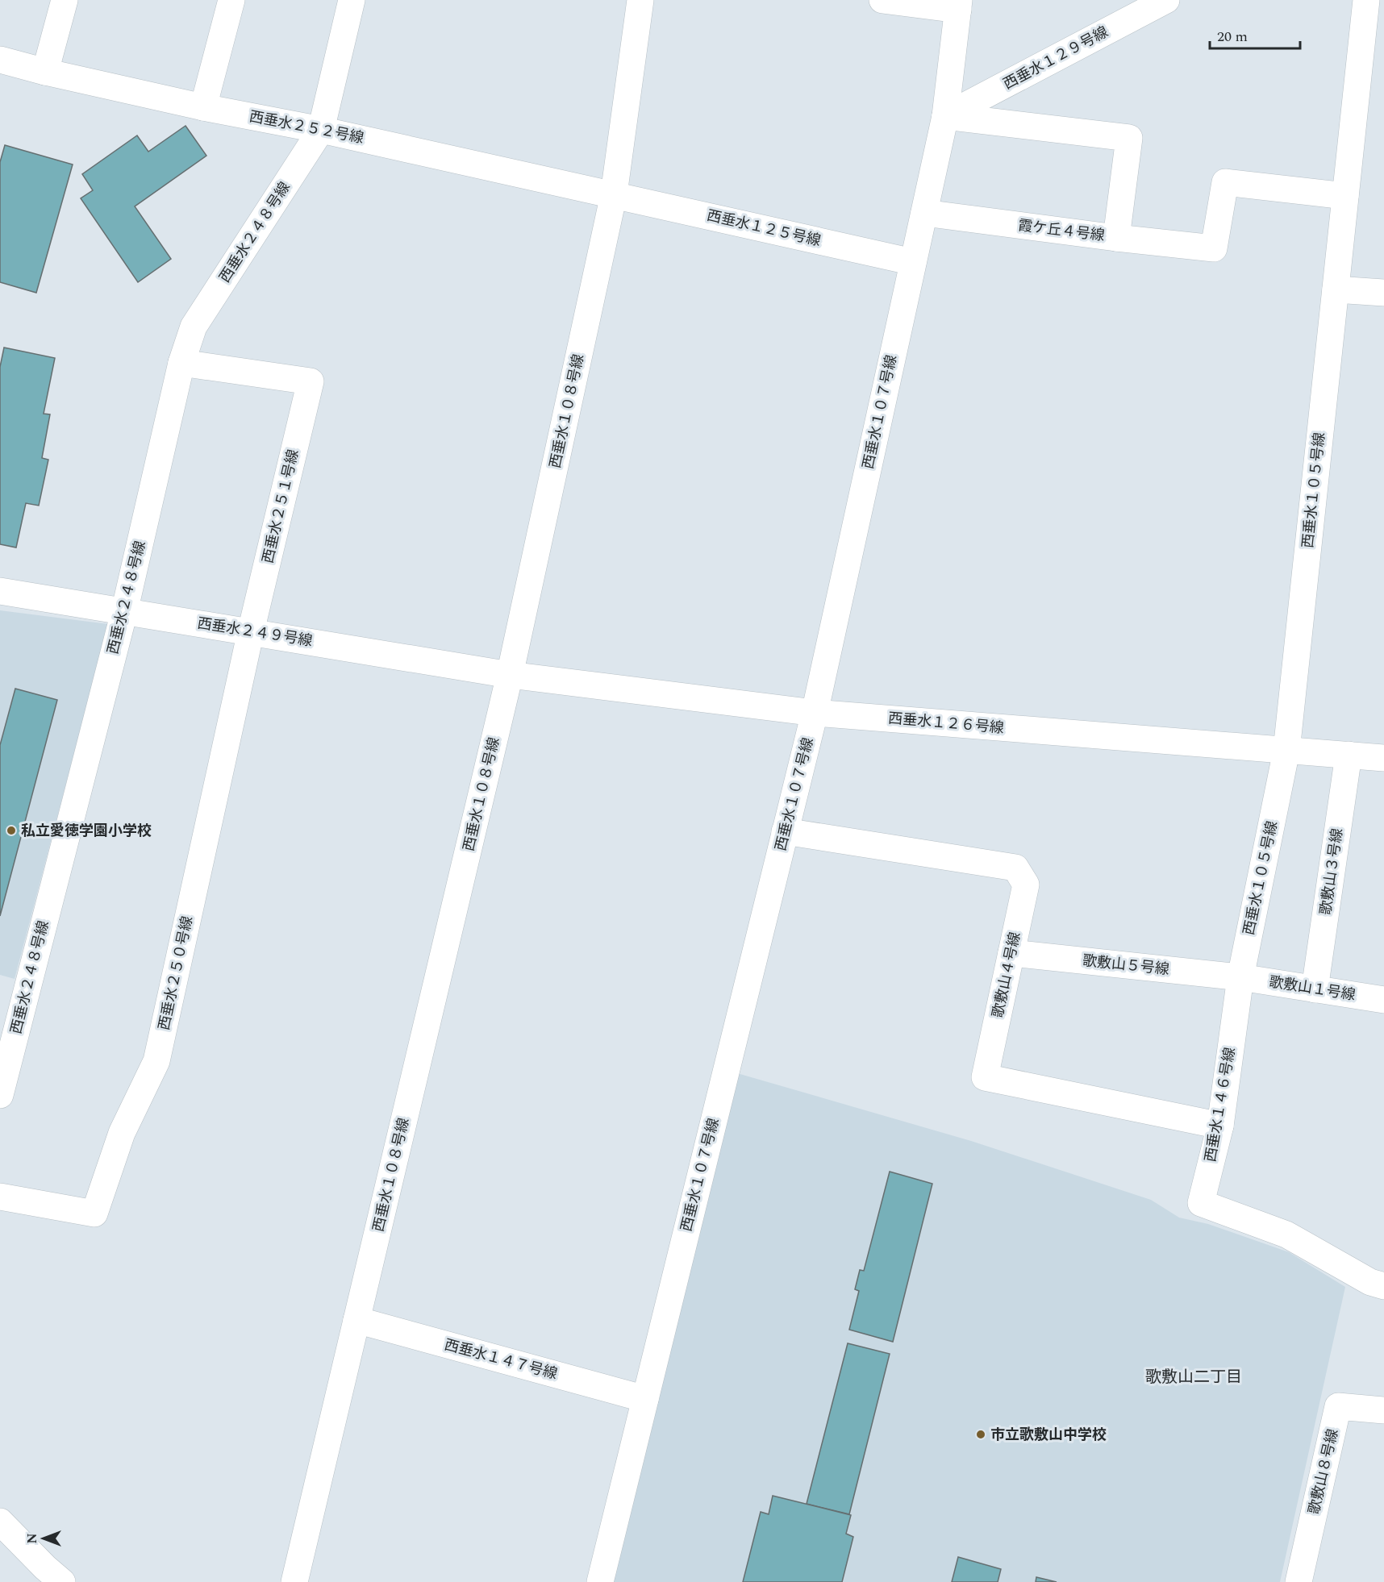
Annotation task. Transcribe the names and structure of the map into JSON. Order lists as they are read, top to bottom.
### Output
{
  "streets": {
    "street": [
      "西垂水１２９号線",
      "西垂水２５２号線",
      "西垂水１２５号線",
      "霞ケ丘４号線",
      "西垂水２４８号線",
      "西垂水１０８号線",
      "西垂水１０７号線",
      "西垂水１０５号線",
      "西垂水２５１号線",
      "西垂水２４９号線",
      "西垂水１２６号線",
      "歌敷山３号線",
      "歌敷山５号線",
      "西垂水２５０号線",
      "歌敷山４号線",
      "歌敷山１号線",
      "西垂水１４６号線",
      "西垂水１４７号線",
      "歌敷山８号線"
    ]
  },
  "crossings": [
    ["西垂水１２９号線", "霞ケ丘４号線"],
    ["西垂水１２９号線", "西垂水１０７号線"],
    ["西垂水２５２号線", "西垂水１２５号線"],
    ["西垂水２５２号線", "西垂水２４８号線"],
    ["西垂水２５２号線", "西垂水１０８号線"],
    ["西垂水１２５号線", "西垂水１０８号線"],
    ["西垂水１２５号線", "西垂水１０７号線"],
    ["霞ケ丘４号線", "西垂水１０７号線"],
    ["西垂水２４８号線", "西垂水２５１号線"],
    ["西垂水２４８号線", "西垂水２４９号線"],
    ["西垂水１０８号線", "西垂水２４９号線"],
    ["西垂水１０８号線", "西垂水１２６号線"],
    ["西垂水１０８号線", "西垂水１４７号線"],
    ["西垂水１０７号線", "西垂水１２６号線"],
    ["西垂水１０７号線", "歌敷山４号線"],
    ["西垂水１０７号線", "西垂水１４７号線"],
    ["西垂水１０５号線", "西垂水１２６号線"],
    ["西垂水１０５号線", "歌敷山５号線"],
    ["西垂水１０５号線", "歌敷山１号線"],
    ["西垂水１０５号線", "西垂水１４６号線"],
    ["西垂水２５１号線", "西垂水２４９号線"],
    ["西垂水２５１号線", "西垂水２５０号線"],
    ["西垂水２４９号線", "西垂水１２６号線"],
    ["西垂水２４９号線", "西垂水２５０号線"],
    ["西垂水１２６号線", "歌敷山３号線"],
    ["歌敷山３号線", "歌敷山１号線"],
    ["歌敷山５号線", "歌敷山４号線"],
    ["歌敷山５号線", "歌敷山１号線"],
    ["歌敷山５号線", "西垂水１４６号線"],
    ["歌敷山４号線", "西垂水１４６号線"],
    ["歌敷山１号線", "西垂水１４６号線"]
  ],
  "districts": ["歌敷山二丁目"],
  "places": ["私立愛徳学園小学校", "市立歌敷山中学校"],
  "scale_bar": "20 m",
  "north": "left"
}
